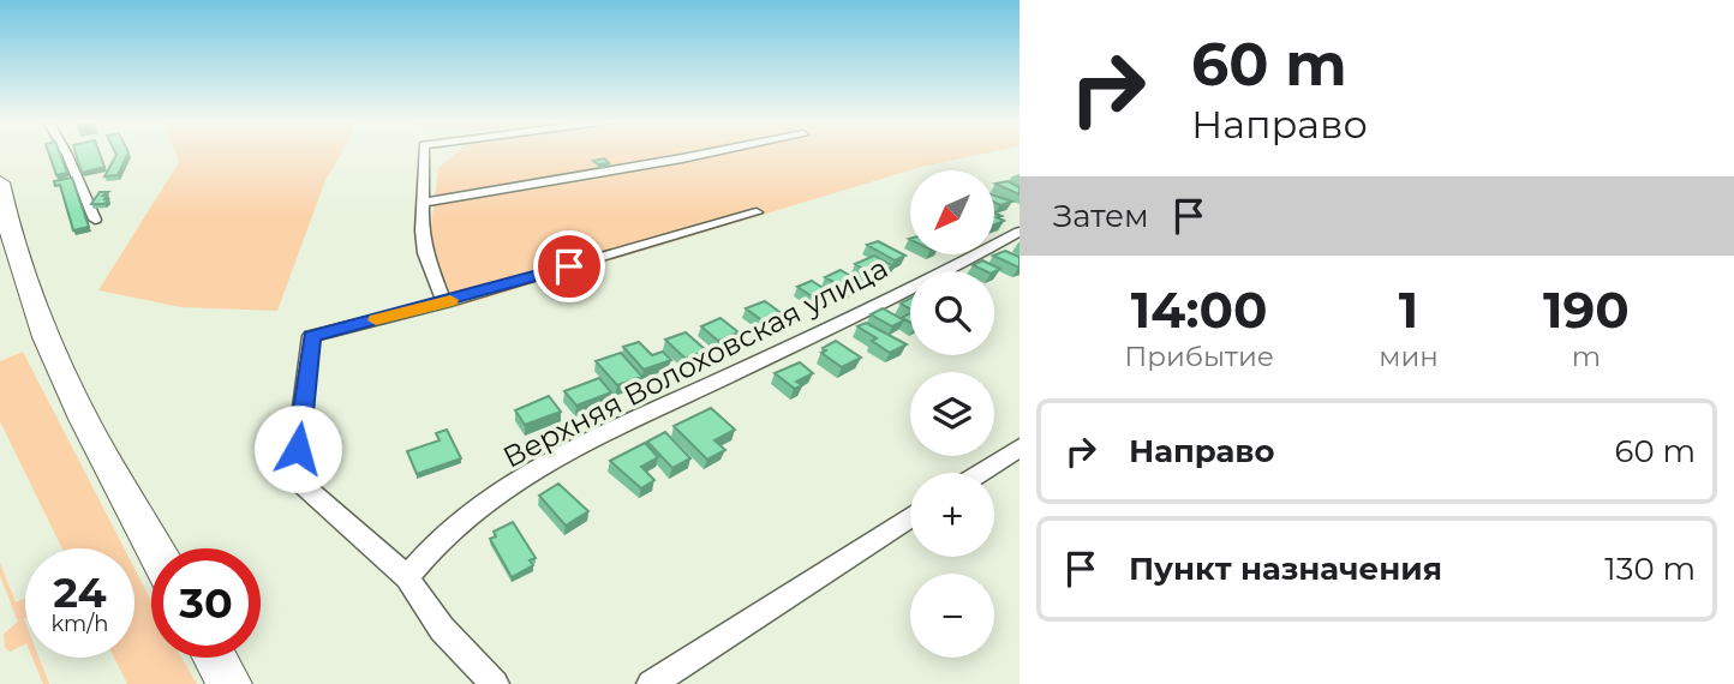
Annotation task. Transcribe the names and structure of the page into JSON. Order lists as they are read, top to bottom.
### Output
{
  "streets": {
    "street": ["Верхняя Волоховская улица"]
  },
  "north": "bottom left",
  "page": {
    "turn": ["60 m", "Направо"],
    "map_buttons": ["+", "−"],
    "then": "Затем",
    "eta": [
      "14:00",
      "Прибытие",
      "1",
      "мин",
      "190",
      "m"
    ],
    "list": [
      {
        "name": "Направо",
        "value": "60 m"
      },
      {
        "name": "Пункт назначения",
        "value": "130 m"
      }
    ],
    "speed": "24 km/h",
    "limit": "30"
  }
}
